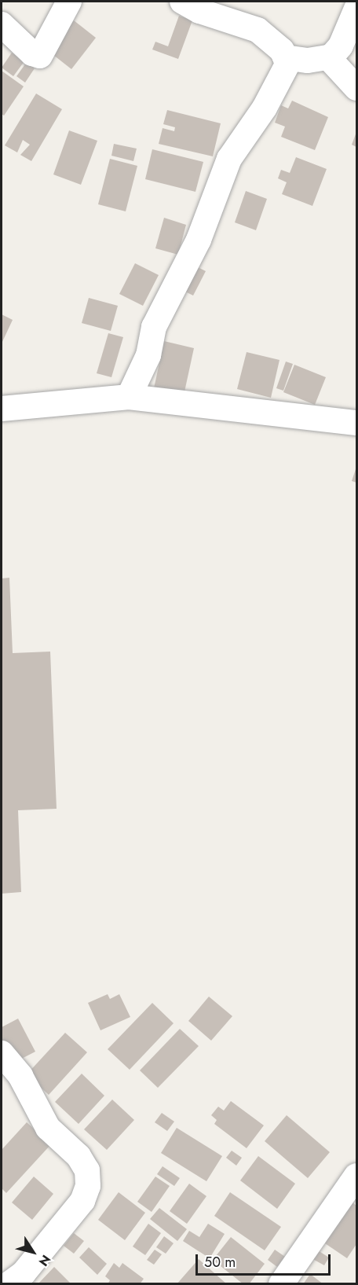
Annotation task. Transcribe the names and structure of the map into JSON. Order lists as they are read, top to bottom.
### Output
{
  "scale_bar": "50 m",
  "north": "bottom right"
}
